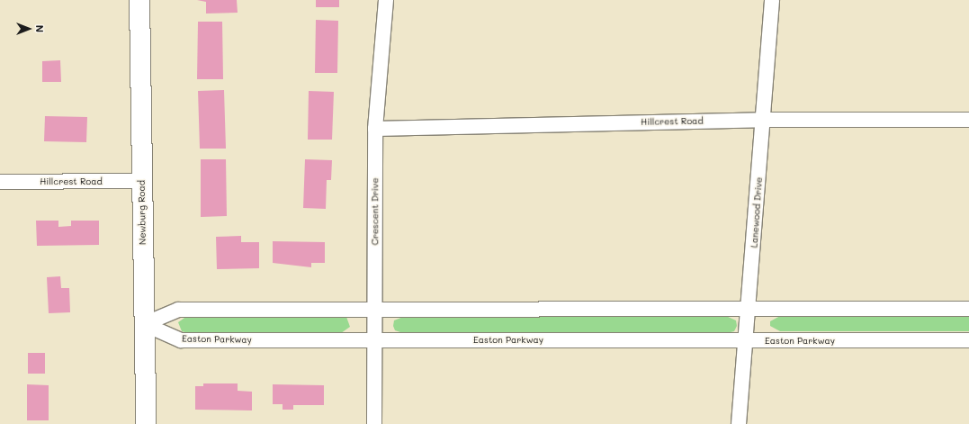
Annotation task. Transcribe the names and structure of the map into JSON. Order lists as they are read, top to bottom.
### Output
{
  "streets": {
    "main road": ["Newburg Road"],
    "street": [
      "Hillcrest Road",
      "Crescent Drive",
      "Lanewood Drive",
      "Easton Parkway"
    ]
  },
  "crossings": [
    ["Hillcrest Road", "Crescent Drive"],
    ["Hillcrest Road", "Newburg Road"],
    ["Hillcrest Road", "Lanewood Drive"],
    ["Crescent Drive", "Easton Parkway"],
    ["Newburg Road", "Easton Parkway"],
    ["Lanewood Drive", "Easton Parkway"]
  ],
  "north": "right"
}
